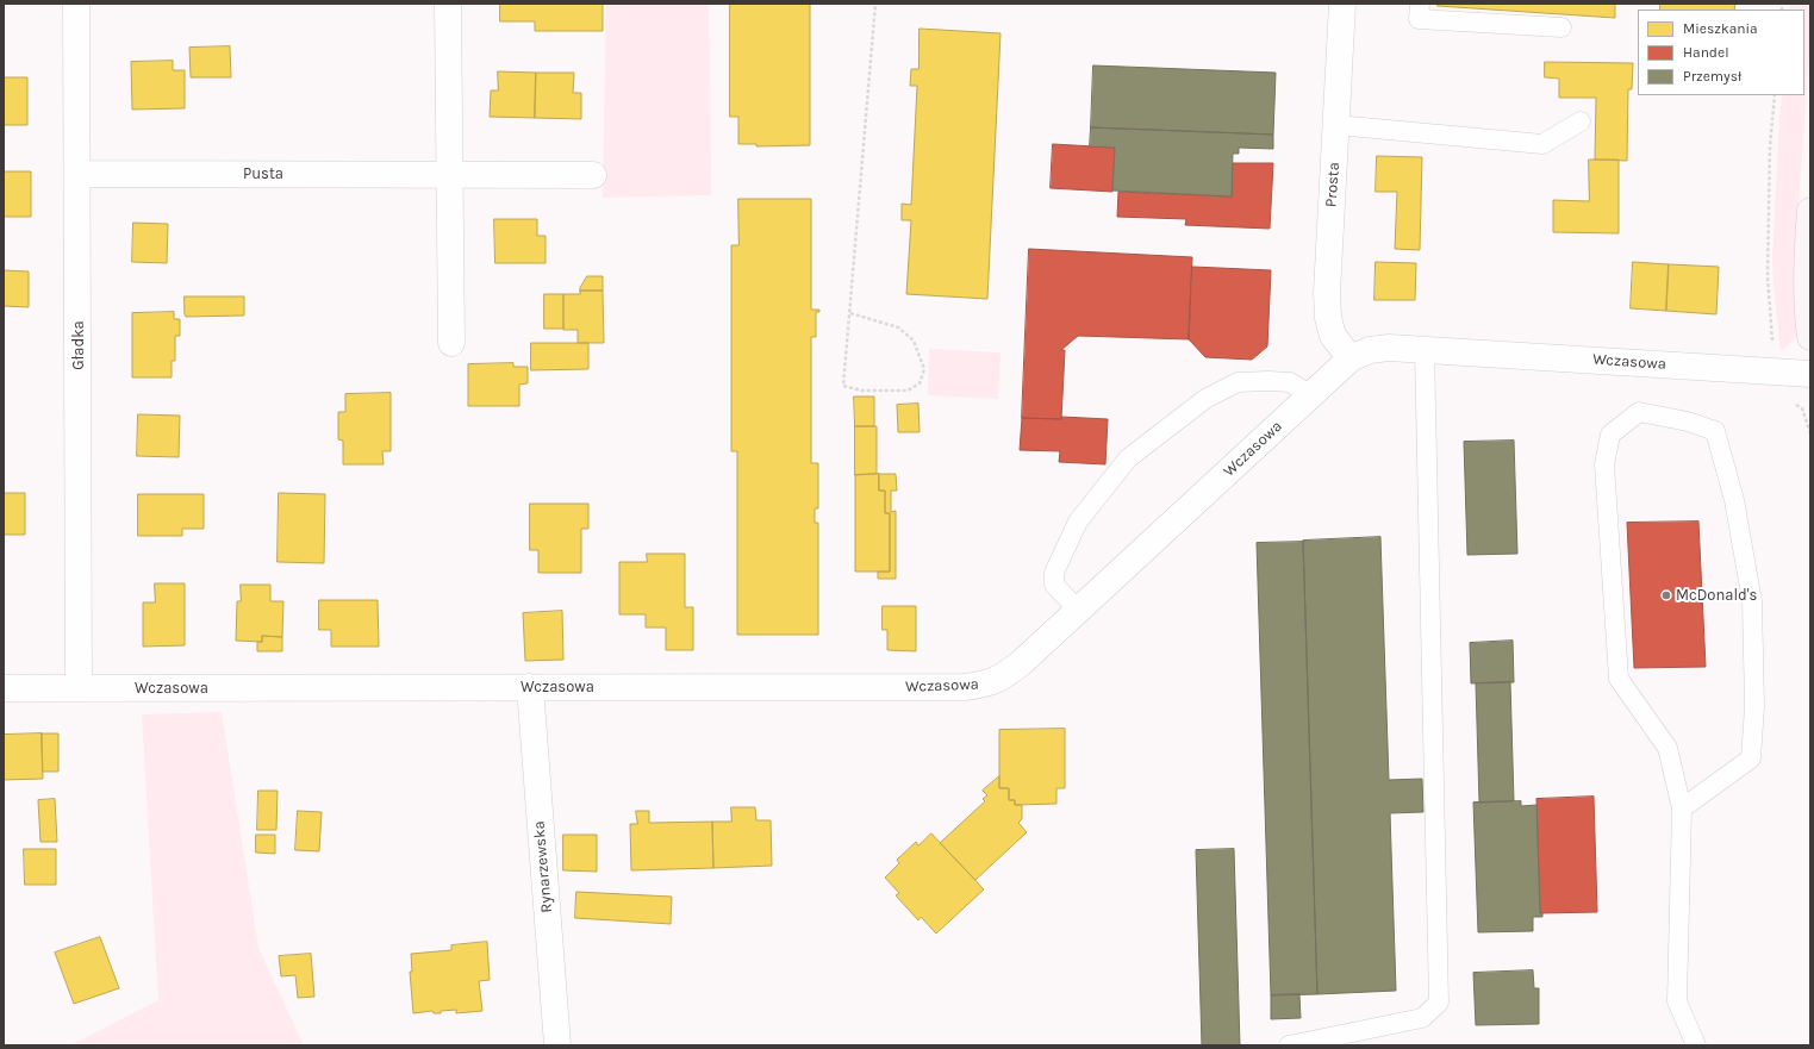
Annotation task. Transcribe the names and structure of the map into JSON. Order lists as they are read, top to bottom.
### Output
{
  "streets": {
    "street": [
      "Pusta",
      "Prosta",
      "Gładka",
      "Wczasowa",
      "Rynarzewska"
    ]
  },
  "crossings": [
    ["Pusta", "Gładka"],
    ["Prosta", "Wczasowa"],
    ["Gładka", "Wczasowa"],
    ["Wczasowa", "Rynarzewska"]
  ],
  "places": ["McDonald's"],
  "legend": ["Mieszkania", "Handel", "Przemysł"]
}
